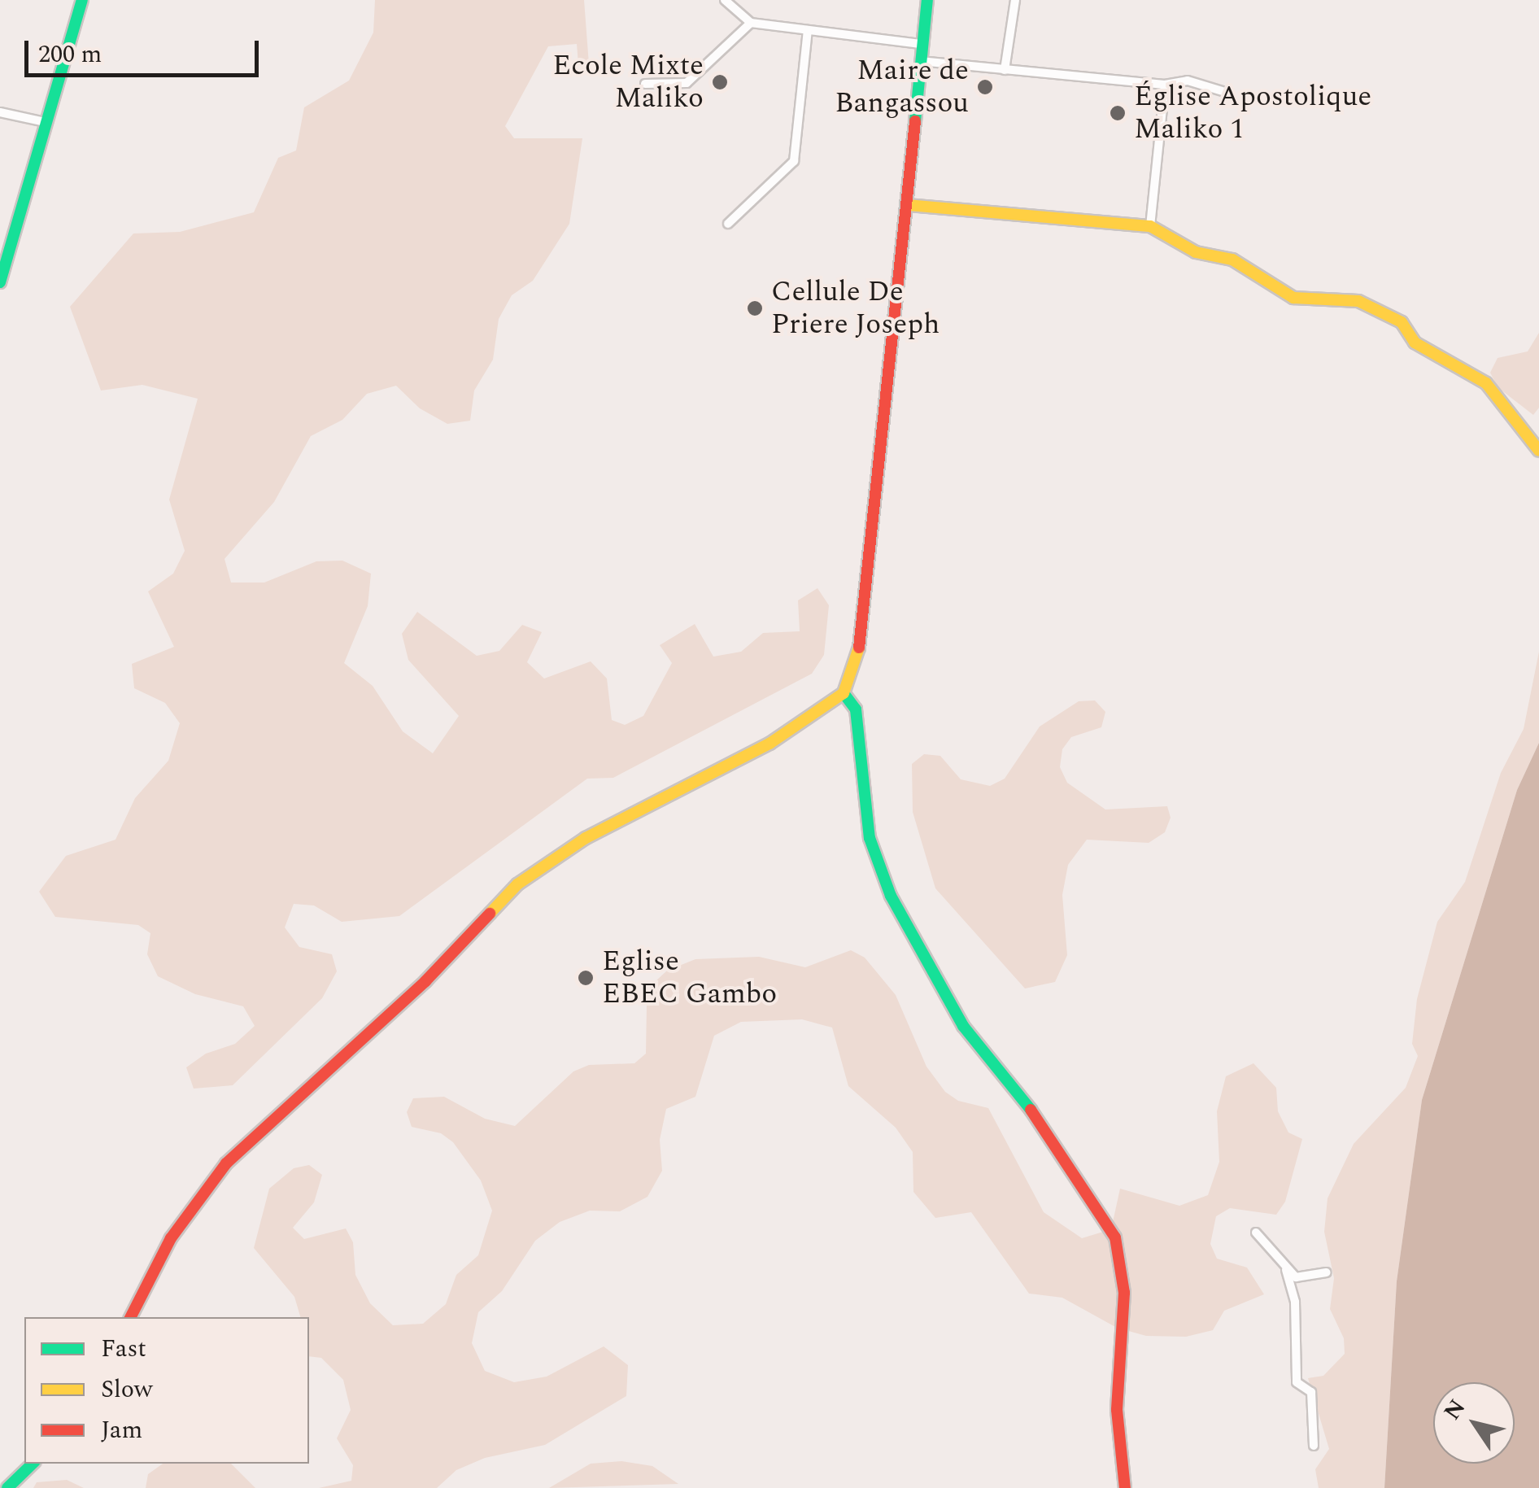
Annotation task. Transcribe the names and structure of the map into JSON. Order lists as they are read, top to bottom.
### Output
{
  "places": [
    "Ecole Mixte Maliko",
    "Maire de Bangassou",
    "Église Apostolique Maliko 1",
    "Cellule De Priere Joseph",
    "Eglise EBEC Gambo"
  ],
  "legend": ["Fast", "Slow", "Jam"],
  "scale_bar": "200 m",
  "north": "top left"
}
